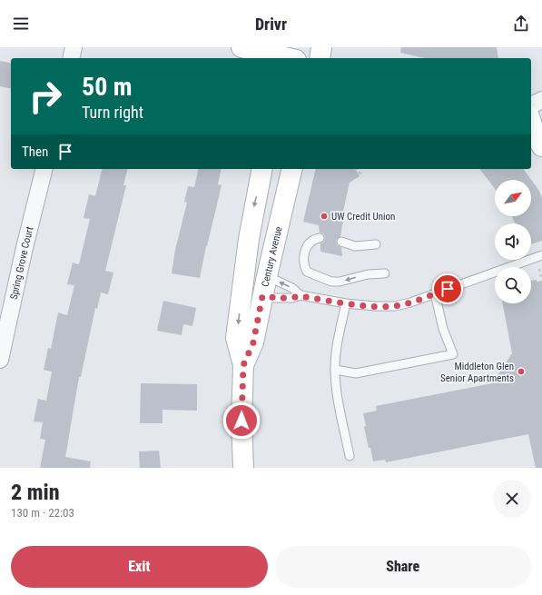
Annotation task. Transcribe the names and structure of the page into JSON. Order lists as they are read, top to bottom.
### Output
{
  "streets": {
    "main road": ["Century Avenue"],
    "street": ["Spring Grove Court"]
  },
  "places": ["UW Credit Union", "Middleton Glen Senior Apartments"],
  "north": "top right",
  "page": {
    "header": "Drivr",
    "turn": ["50 m", "Turn right"],
    "then": "Then",
    "heading": ["2 min", "130 m · 22:03"],
    "buttons": ["Exit", "Share"]
  }
}
